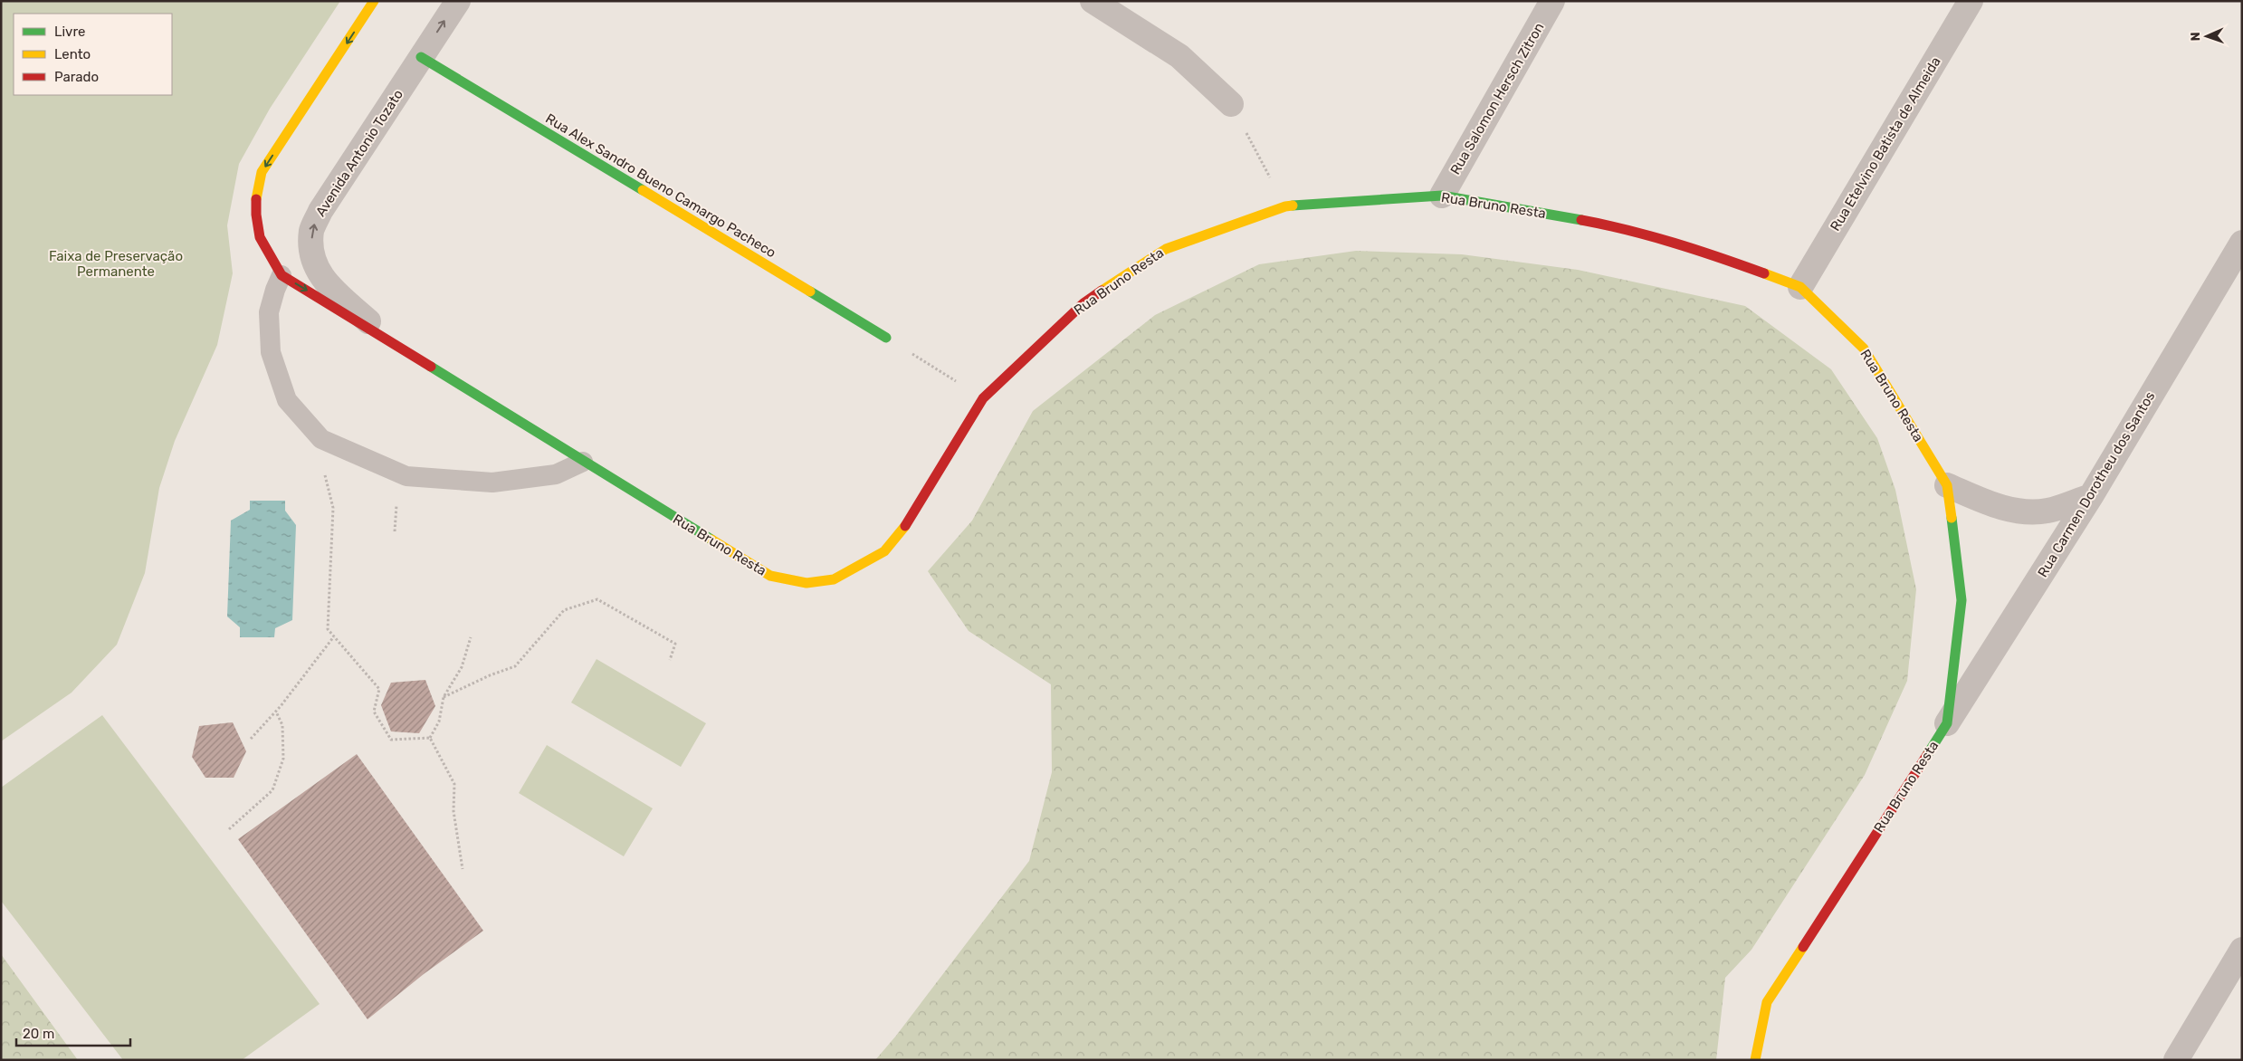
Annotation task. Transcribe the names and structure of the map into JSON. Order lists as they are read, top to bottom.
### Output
{
  "streets": {
    "street": [
      "Rua Salomon Hersch Zitron",
      "Rua Etelvino Batista de Almeida",
      "Avenida Antonio Tozato",
      "Rua Alex Sandro Bueno Camargo Pacheco",
      "Rua Bruno Resta",
      "Rua Carmen Dorotheu dos Santos"
    ]
  },
  "crossings": [
    ["Rua Salomon Hersch Zitron", "Rua Bruno Resta"],
    ["Rua Etelvino Batista de Almeida", "Rua Bruno Resta"],
    ["Avenida Antonio Tozato", "Rua Alex Sandro Bueno Camargo Pacheco"],
    ["Avenida Antonio Tozato", "Rua Bruno Resta"],
    ["Rua Bruno Resta", "Rua Carmen Dorotheu dos Santos"]
  ],
  "parks": ["Faixa de Preservação Permanente"],
  "legend": ["Livre", "Lento", "Parado"],
  "scale_bar": "20 m",
  "north": "left"
}
